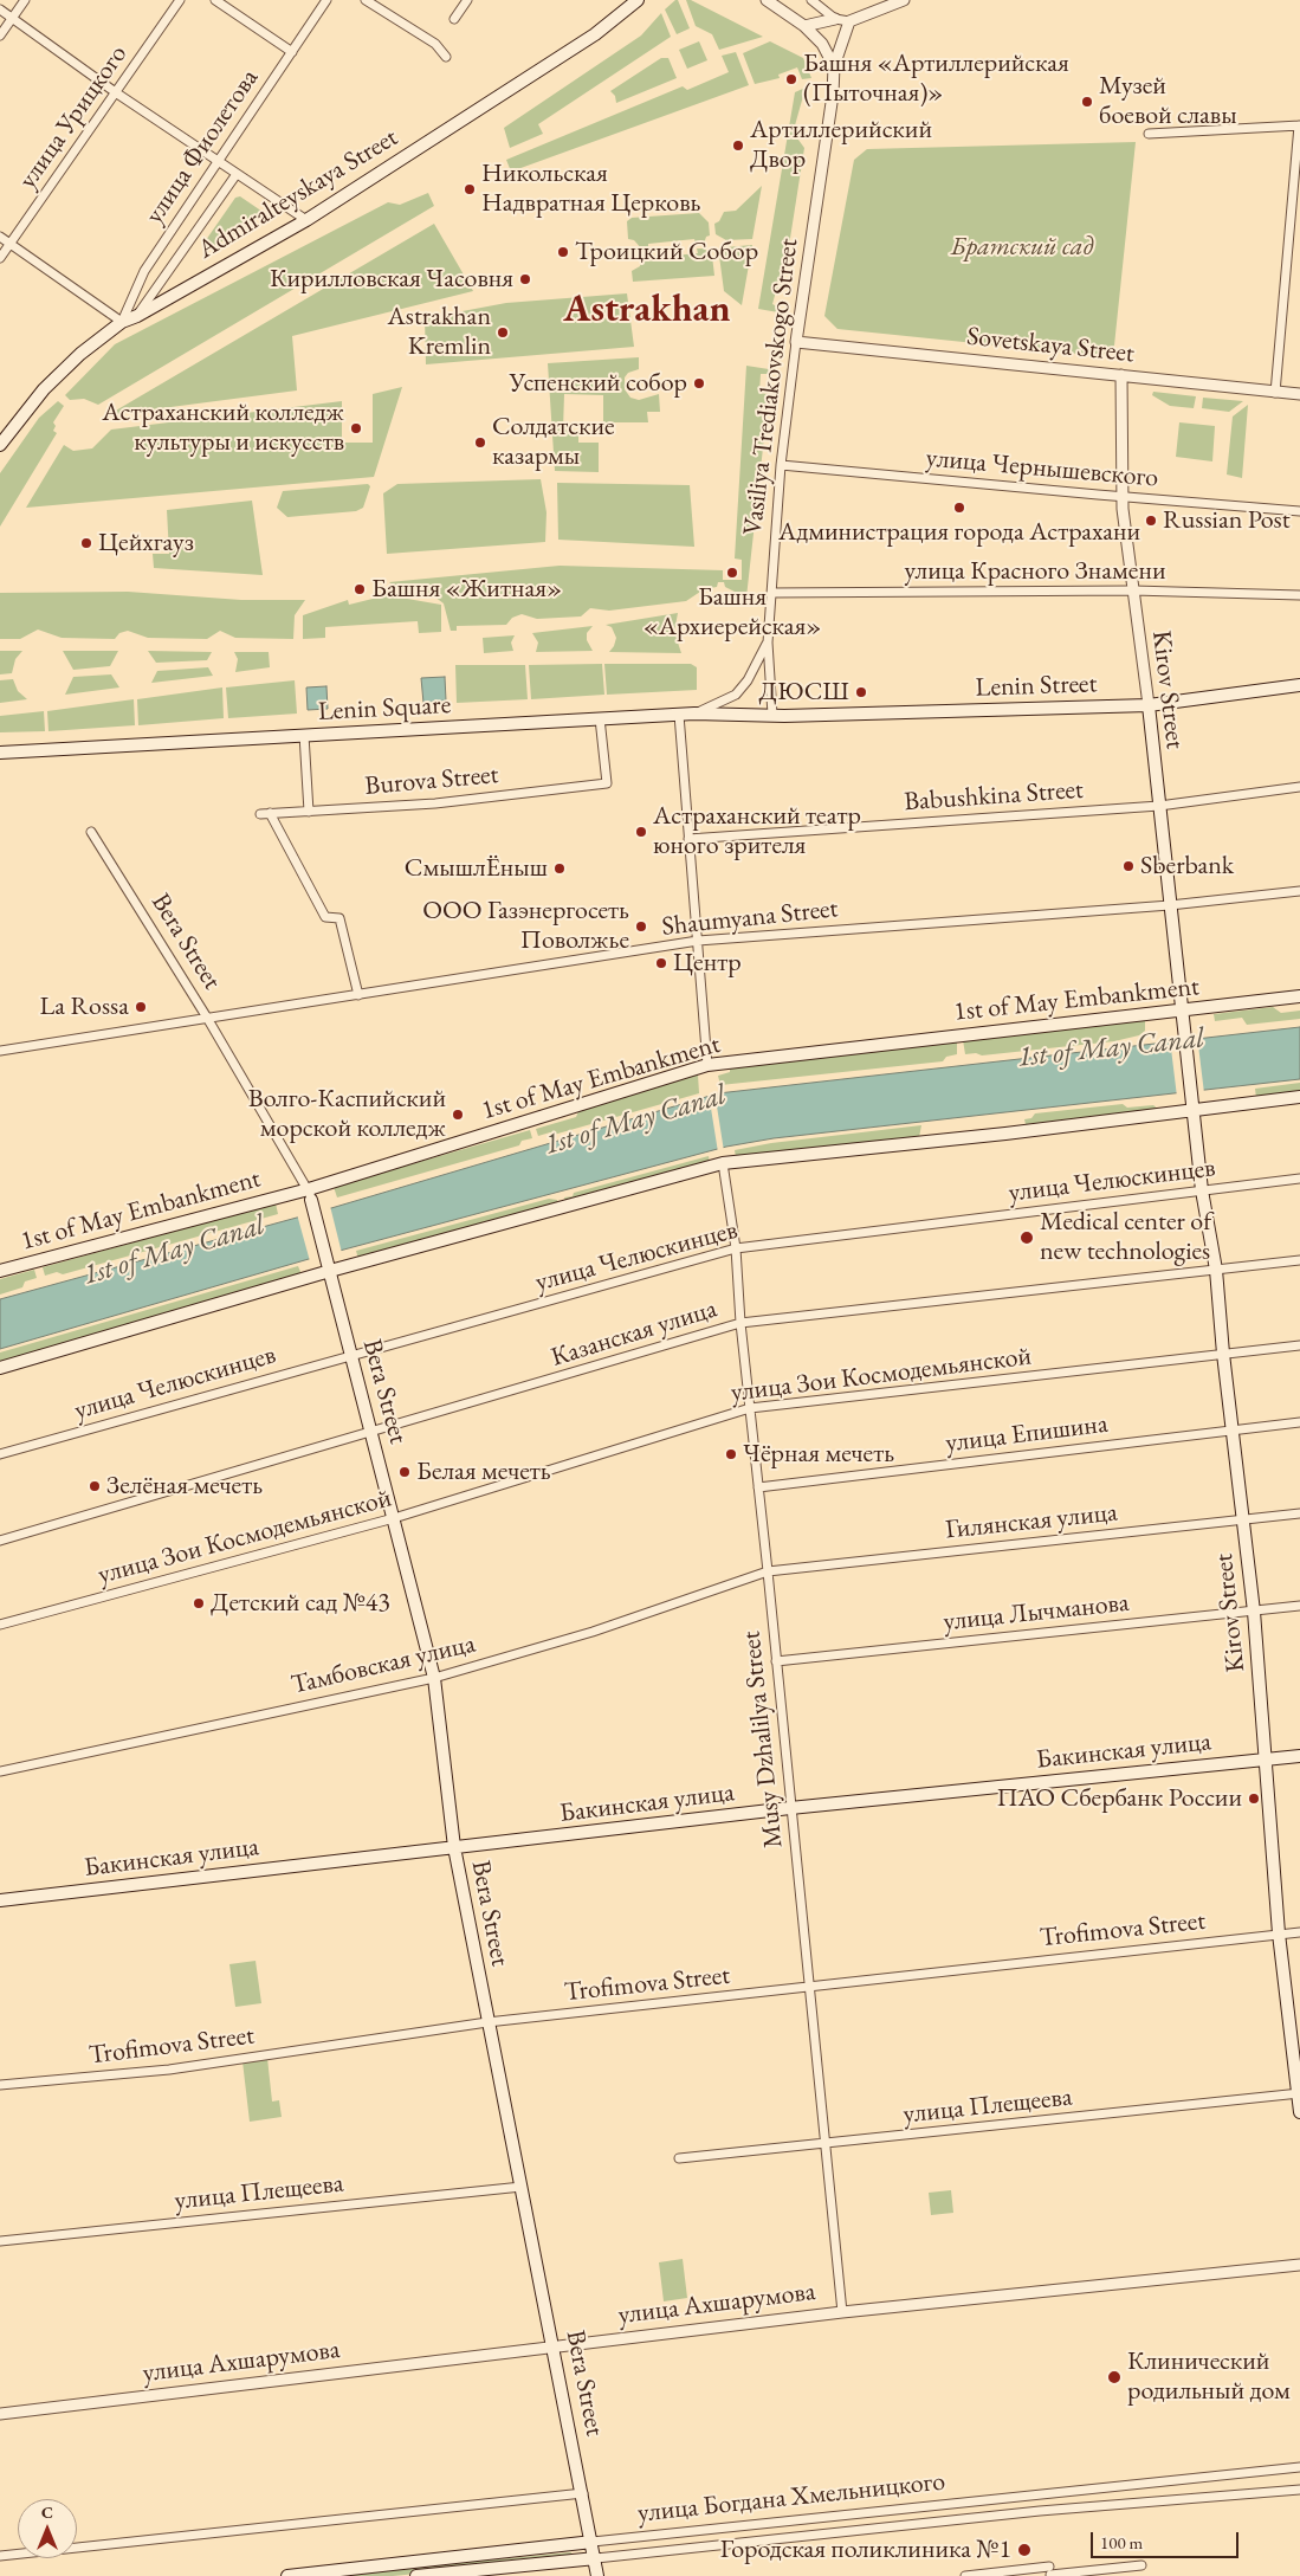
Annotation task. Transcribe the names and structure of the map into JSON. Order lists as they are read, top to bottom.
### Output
{
  "streets": {
    "main road": [
      "Admiralteyskaya Street",
      "Lenin Street",
      "Kirov Street",
      "Lenin Square",
      "Bera Street",
      "1st of May Embankment",
      "Бакинская улица",
      "улица Богдана Хмельницкого"
    ],
    "street": [
      "улица Урицкого",
      "улица Фиолетова",
      "Sovetskaya Street",
      "Vasiliya Trediakovskogo Street",
      "улица Чернышевского",
      "улица Красного Знамени",
      "Burova Street",
      "Babushkina Street",
      "Shaumyana Street",
      "улица Челюскинцев",
      "Казанская улица",
      "улица Зои Космодемьянской",
      "улица Епишина",
      "Гилянская улица",
      "улица Лычманова",
      "Тамбовская улица",
      "Musy Dzhalilya Street",
      "Trofimova Street",
      "улица Плещеева",
      "улица Ахшарумова"
    ]
  },
  "crossings": [
    ["улица Фиолетова", "Admiralteyskaya Street"],
    ["Sovetskaya Street", "Vasiliya Trediakovskogo Street"],
    ["Sovetskaya Street", "Kirov Street"],
    ["Vasiliya Trediakovskogo Street", "улица Чернышевского"],
    ["Vasiliya Trediakovskogo Street", "улица Красного Знамени"],
    ["Vasiliya Trediakovskogo Street", "Lenin Street"],
    ["Vasiliya Trediakovskogo Street", "Lenin Square"],
    ["улица Чернышевского", "Kirov Street"],
    ["улица Красного Знамени", "Kirov Street"],
    ["Lenin Street", "Kirov Street"],
    ["Lenin Street", "Lenin Square"],
    ["Kirov Street", "Babushkina Street"],
    ["Kirov Street", "Shaumyana Street"],
    ["Kirov Street", "1st of May Embankment"],
    ["Kirov Street", "улица Челюскинцев"],
    ["Kirov Street", "Казанская улица"],
    ["Kirov Street", "улица Зои Космодемьянской"],
    ["Kirov Street", "улица Епишина"],
    ["Kirov Street", "Гилянская улица"],
    ["Kirov Street", "улица Лычманова"],
    ["Kirov Street", "Бакинская улица"],
    ["Kirov Street", "Trofimova Street"],
    ["Kirov Street", "улица Плещеева"],
    ["Lenin Square", "Burova Street"],
    ["Shaumyana Street", "Bera Street"],
    ["Bera Street", "1st of May Embankment"],
    ["Bera Street", "улица Челюскинцев"],
    ["Bera Street", "Казанская улица"],
    ["Bera Street", "улица Зои Космодемьянской"],
    ["Bera Street", "Тамбовская улица"],
    ["Bera Street", "Бакинская улица"],
    ["Bera Street", "Trofimova Street"],
    ["Bera Street", "улица Плещеева"],
    ["Bera Street", "улица Ахшарумова"],
    ["Bera Street", "улица Богдана Хмельницкого"],
    ["улица Челюскинцев", "Musy Dzhalilya Street"],
    ["Казанская улица", "Musy Dzhalilya Street"],
    ["улица Зои Космодемьянской", "Musy Dzhalilya Street"],
    ["улица Епишина", "Musy Dzhalilya Street"],
    ["Гилянская улица", "Тамбовская улица"],
    ["Гилянская улица", "Musy Dzhalilya Street"],
    ["улица Лычманова", "Musy Dzhalilya Street"],
    ["Тамбовская улица", "Musy Dzhalilya Street"],
    ["Musy Dzhalilya Street", "Бакинская улица"],
    ["Musy Dzhalilya Street", "Trofimova Street"],
    ["Musy Dzhalilya Street", "улица Плещеева"],
    ["Musy Dzhalilya Street", "улица Ахшарумова"]
  ],
  "districts": ["Astrakhan"],
  "water": ["1st of May Canal"],
  "parks": ["Братский сад"],
  "places": [
    "Башня «Артиллерийская (Пыточная)»",
    "Музей боевой славы",
    "Артиллерийский Двор",
    "Никольская Надвратная Церковь",
    "Троицкий Собор",
    "Кирилловская Часовня",
    "Astrakhan Kremlin",
    "Успенский собор",
    "Астраханский колледж культуры и искусств",
    "Солдатские казармы",
    "Администрация города Астрахани",
    "Russian Post",
    "Цейхгауз",
    "Башня «Архиерейская»",
    "Башня «Житная»",
    "ДЮСШ",
    "Астраханский театр юного зрителя",
    "Sberbank",
    "СмышлЁныш",
    "ООО Газэнергосеть Поволжье",
    "Центр",
    "La Rossa",
    "Волго-Каспийский морской колледж",
    "Medical center of new technologies",
    "Чёрная мечеть",
    "Белая мечеть",
    "Зелёная мечеть",
    "Детский сад №43",
    "ПАО Сбербанк России",
    "Клинический родильный дом",
    "Городская поликлиника №1"
  ],
  "scale_bar": "100 m",
  "north": "top"
}
